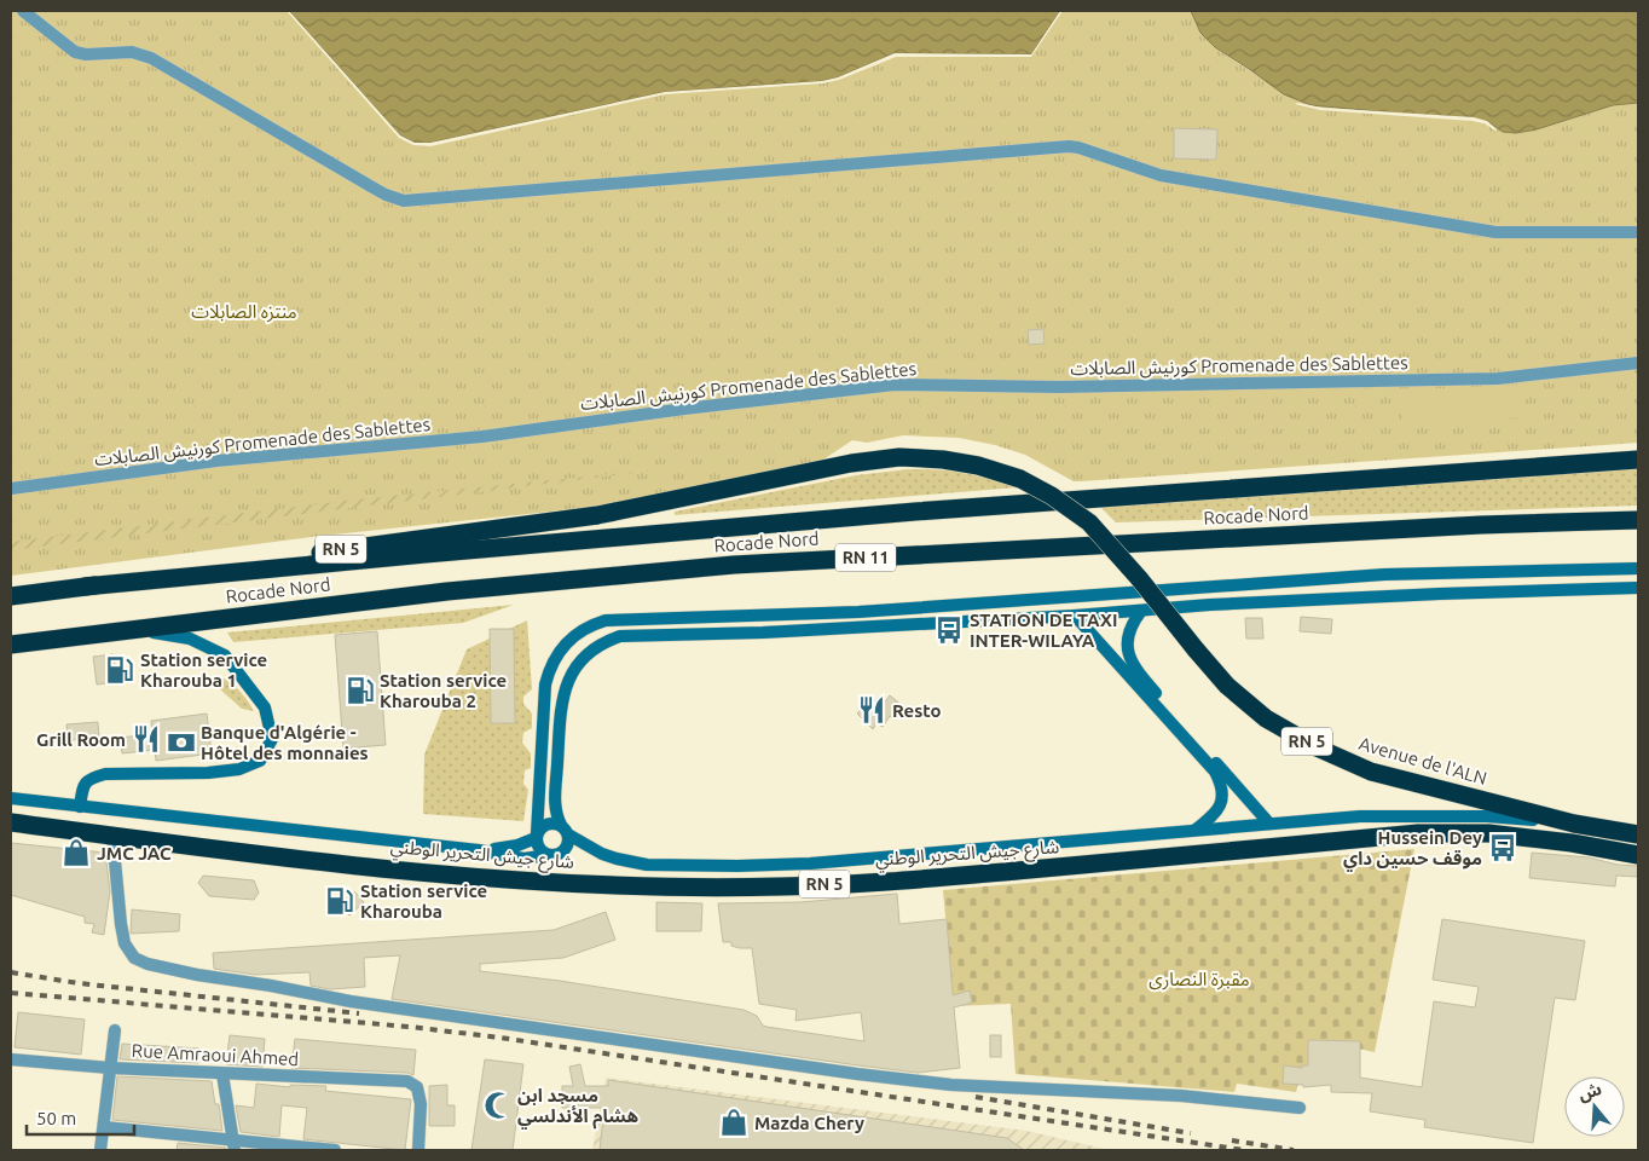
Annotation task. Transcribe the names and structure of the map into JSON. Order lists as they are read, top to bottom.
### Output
{
  "streets": {
    "highway": [
      "Rocade Nord",
      "RN 5",
      "RN 11",
      "Avenue de l'ALN",
      "شارع جيش التحرير الوطني"
    ],
    "street": ["كورنيش الصابلات Promenade des Sablettes", "Rue Amraoui Ahmed"]
  },
  "crossings": [
    ["Rocade Nord", "Avenue de l'ALN"]
  ],
  "parks": ["منتزه الصابلات", "مقبرة النصارى"],
  "places": {
    "bus stop": ["STATION DE TAXI INTER-WILAYA", "Hussein Dey موقف حسين داي"],
    "fuel station": ["Station service Kharouba 1", "Station service Kharouba 2", "Station service Kharouba"],
    "restaurant": ["Resto", "Grill Room"],
    "bank": ["Banque d'Algérie - Hôtel des monnaies"],
    "shop": ["JMC JAC", "Mazda Chery"],
    "mosque": ["مسجد ابن هشام الأندلسي"]
  },
  "scale_bar": "50 m",
  "north": "top"
}
